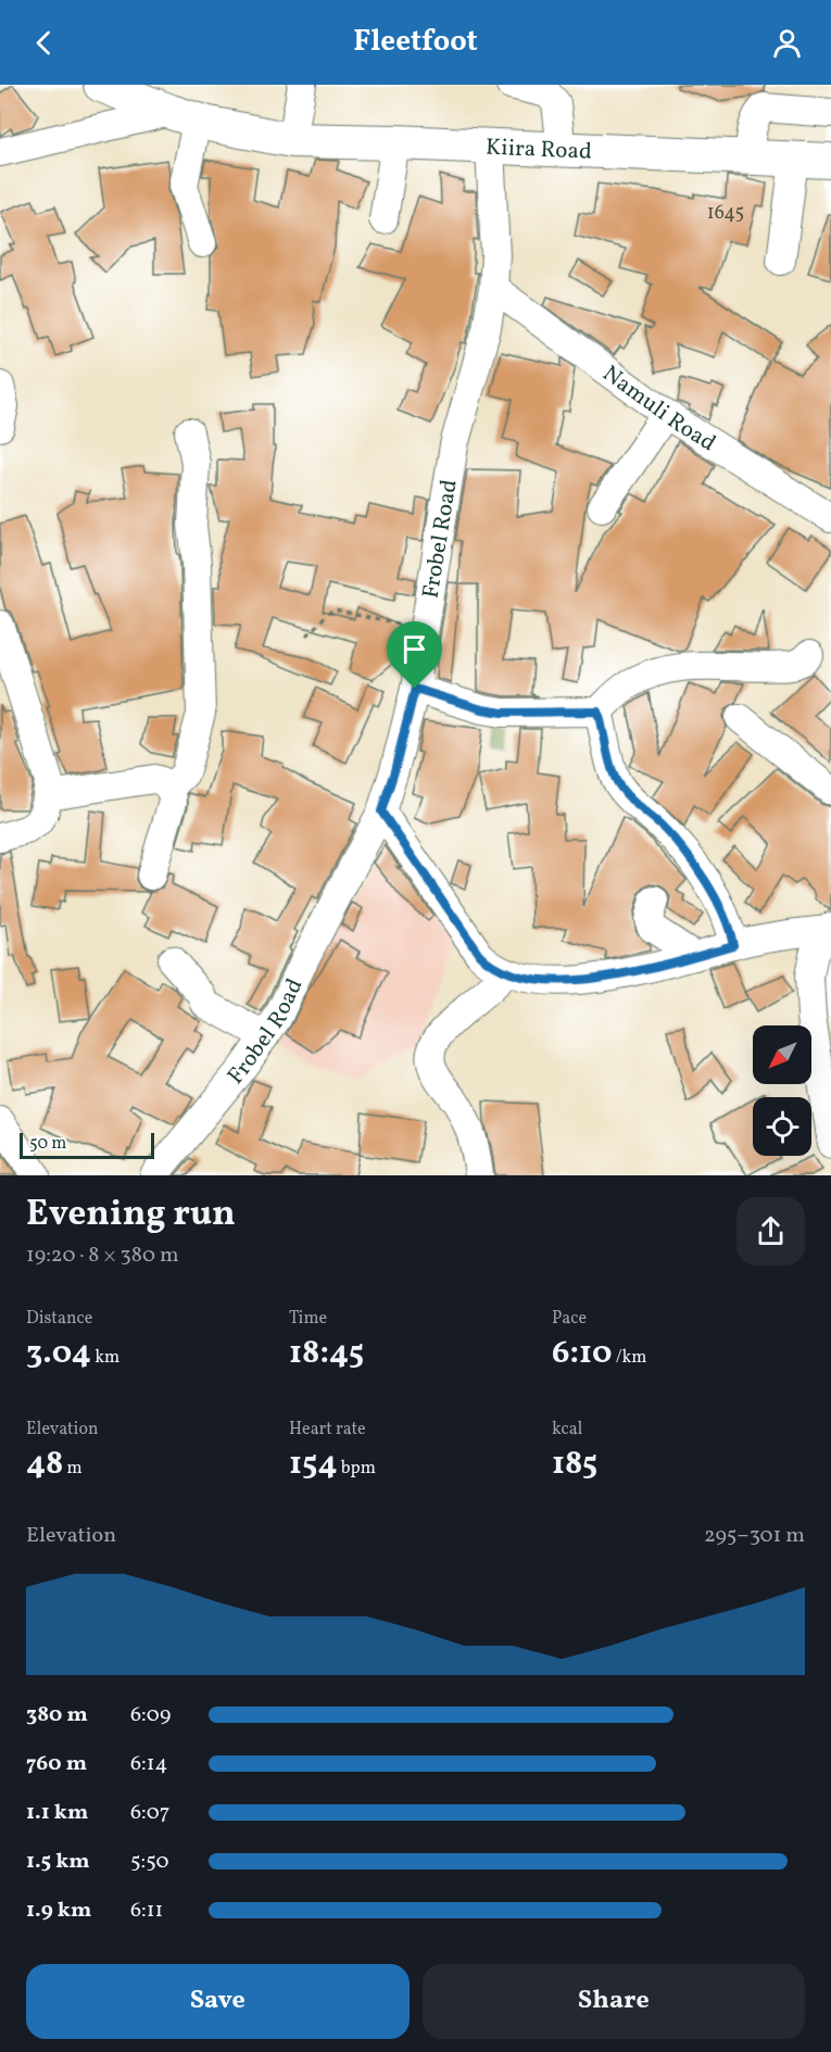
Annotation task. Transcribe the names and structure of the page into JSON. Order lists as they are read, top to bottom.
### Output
{
  "streets": {
    "main road": ["Kiira Road"],
    "street": ["Namuli Road", "Frobel Road"]
  },
  "crossings": [
    ["Kiira Road", "Frobel Road"],
    ["Namuli Road", "Frobel Road"]
  ],
  "house_numbers": ["1645"],
  "scale_bar": "50 m",
  "north": "bottom left",
  "page": {
    "header": "Fleetfoot",
    "scale": "50 m",
    "heading": ["Evening run", "19:20 · 8 × 380 m"],
    "stats": [
      ["Distance", "3.04 km"],
      ["Time", "18:45"],
      ["Pace", "6:10 /km"],
      ["Elevation", "48 m"],
      ["Heart rate", "154 bpm"],
      ["kcal", "185"]
    ],
    "chart": ["Elevation", "295–301 m"],
    "list": [
      {
        "name": "380 m",
        "note": "6:09"
      },
      {
        "name": "760 m",
        "note": "6:14"
      },
      {
        "name": "1.1 km",
        "note": "6:07"
      },
      {
        "name": "1.5 km",
        "note": "5:50"
      },
      {
        "name": "1.9 km",
        "note": "6:11"
      }
    ],
    "buttons": ["Save", "Share"]
  }
}
